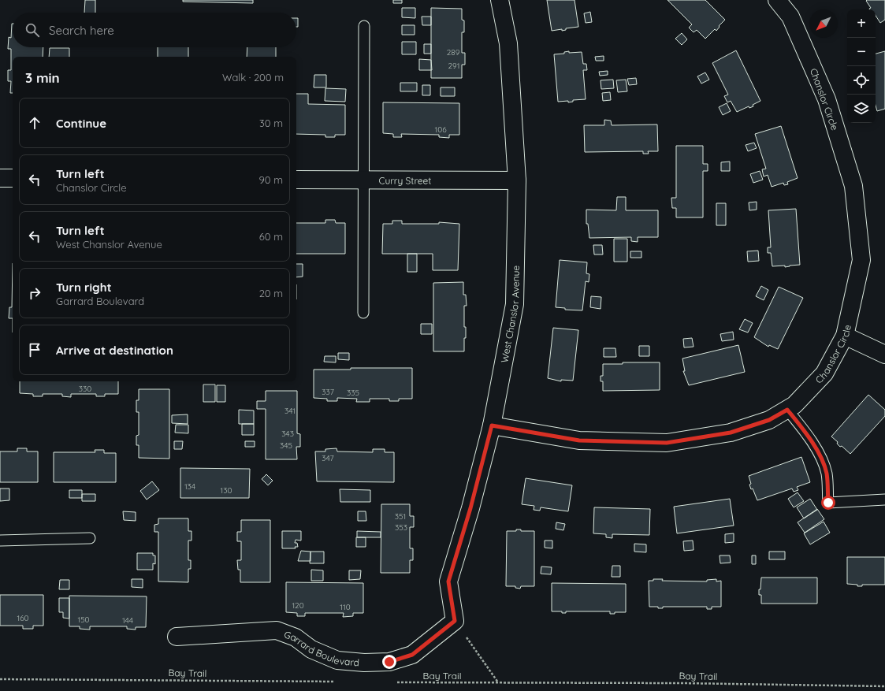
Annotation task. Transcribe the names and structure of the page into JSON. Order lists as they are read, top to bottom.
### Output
{
  "streets": {
    "street": [
      "Chanslor Circle",
      "Curry Street",
      "West Chanslor Avenue",
      "Garrard Boulevard"
    ],
    "path": ["Bay Trail"]
  },
  "crossings": [
    ["Chanslor Circle", "West Chanslor Avenue"],
    ["Curry Street", "West Chanslor Avenue"],
    ["West Chanslor Avenue", "Garrard Boulevard"]
  ],
  "house_numbers": [
    "289",
    "291",
    "106",
    "330",
    "337",
    "335",
    "341",
    "343",
    "345",
    "347",
    "134",
    "130",
    "351",
    "353",
    "120",
    "110",
    "160",
    "150",
    "144"
  ],
  "north": "bottom left",
  "page": {
    "map_buttons": ["+", "−"],
    "search": "Search here",
    "heading": ["3 min", "Walk · 200 m"],
    "list": [
      ["Continue", "30 m"],
      ["Turn left", "Chanslor Circle", "90 m"],
      ["Turn left", "West Chanslor Avenue", "60 m"],
      ["Turn right", "Garrard Boulevard", "20 m"],
      "Arrive at destination"
    ]
  }
}
